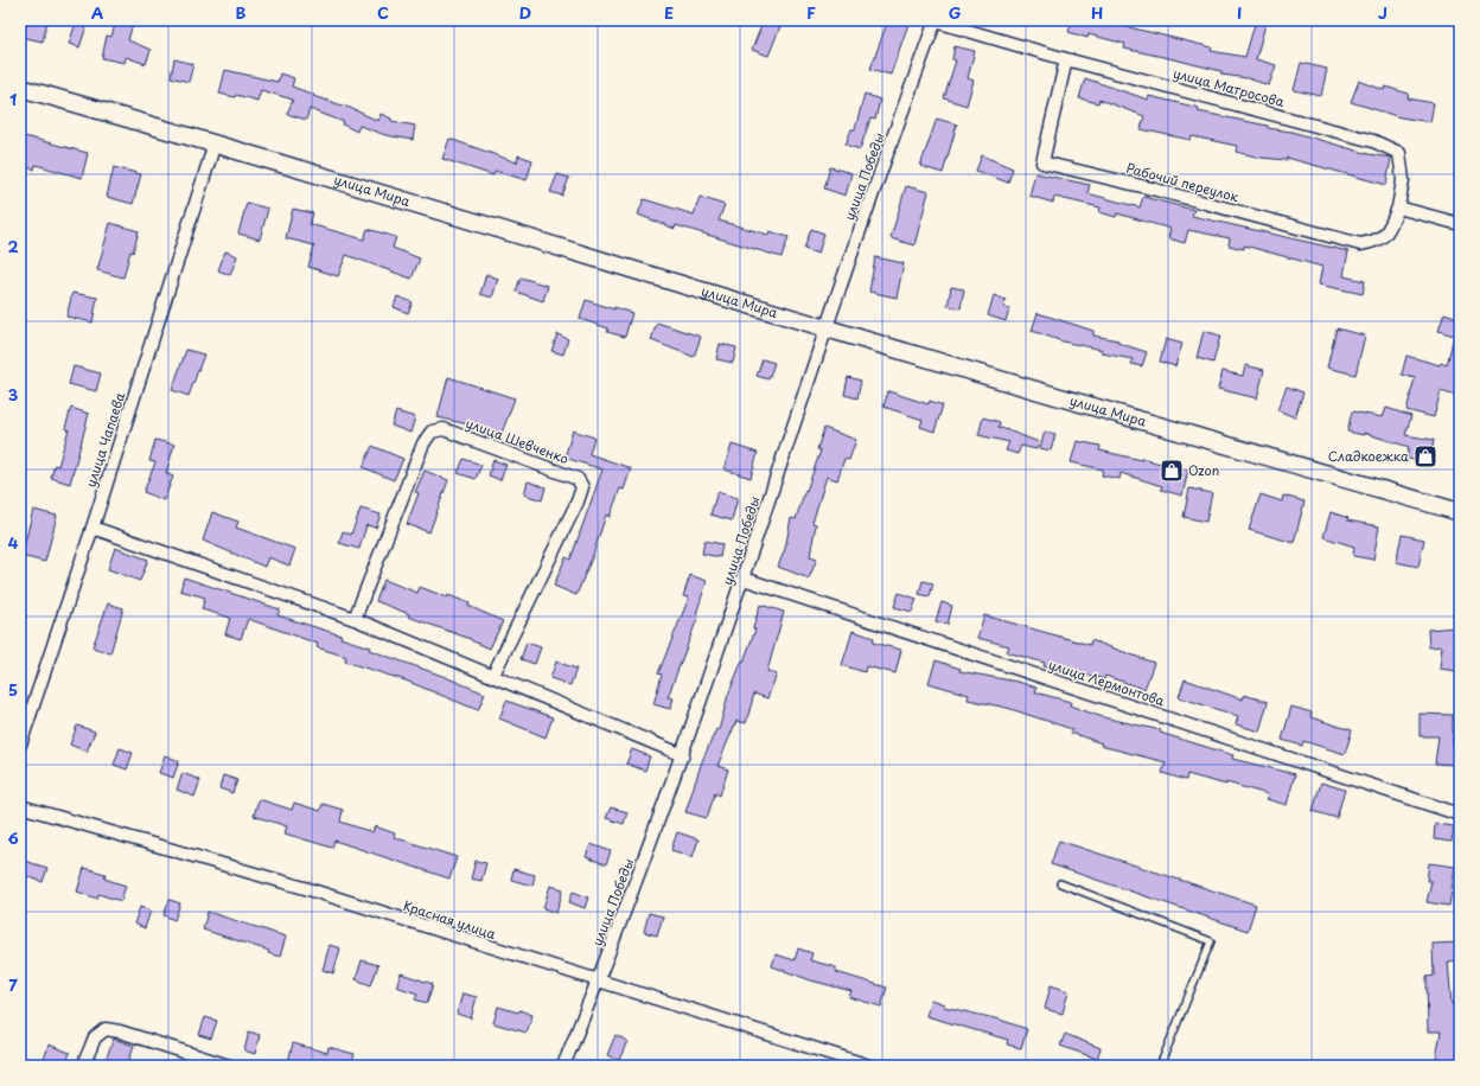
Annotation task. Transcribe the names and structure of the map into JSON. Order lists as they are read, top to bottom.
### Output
{
  "streets": {
    "main road": ["улица Мира"],
    "street": [
      "улица Матросова",
      "улица Победы",
      "Рабочий переулок",
      "улица Чапаева",
      "улица Шевченко",
      "улица Лермонтова",
      "Красная улица"
    ]
  },
  "crossings": [
    ["улица Матросова", "улица Победы"],
    ["улица Матросова", "Рабочий переулок"],
    ["улица Победы", "улица Мира"],
    ["улица Победы", "улица Лермонтова"],
    ["улица Победы", "Красная улица"],
    ["улица Мира", "улица Чапаева"]
  ],
  "places": {
    "shop": ["Сладкоежка", "Ozon"]
  },
  "grid": {
    "columns": [
      "A",
      "B",
      "C",
      "D",
      "E",
      "F",
      "G",
      "H",
      "I",
      "J"
    ],
    "rows": [
      "1",
      "2",
      "3",
      "4",
      "5",
      "6",
      "7"
    ]
  }
}
